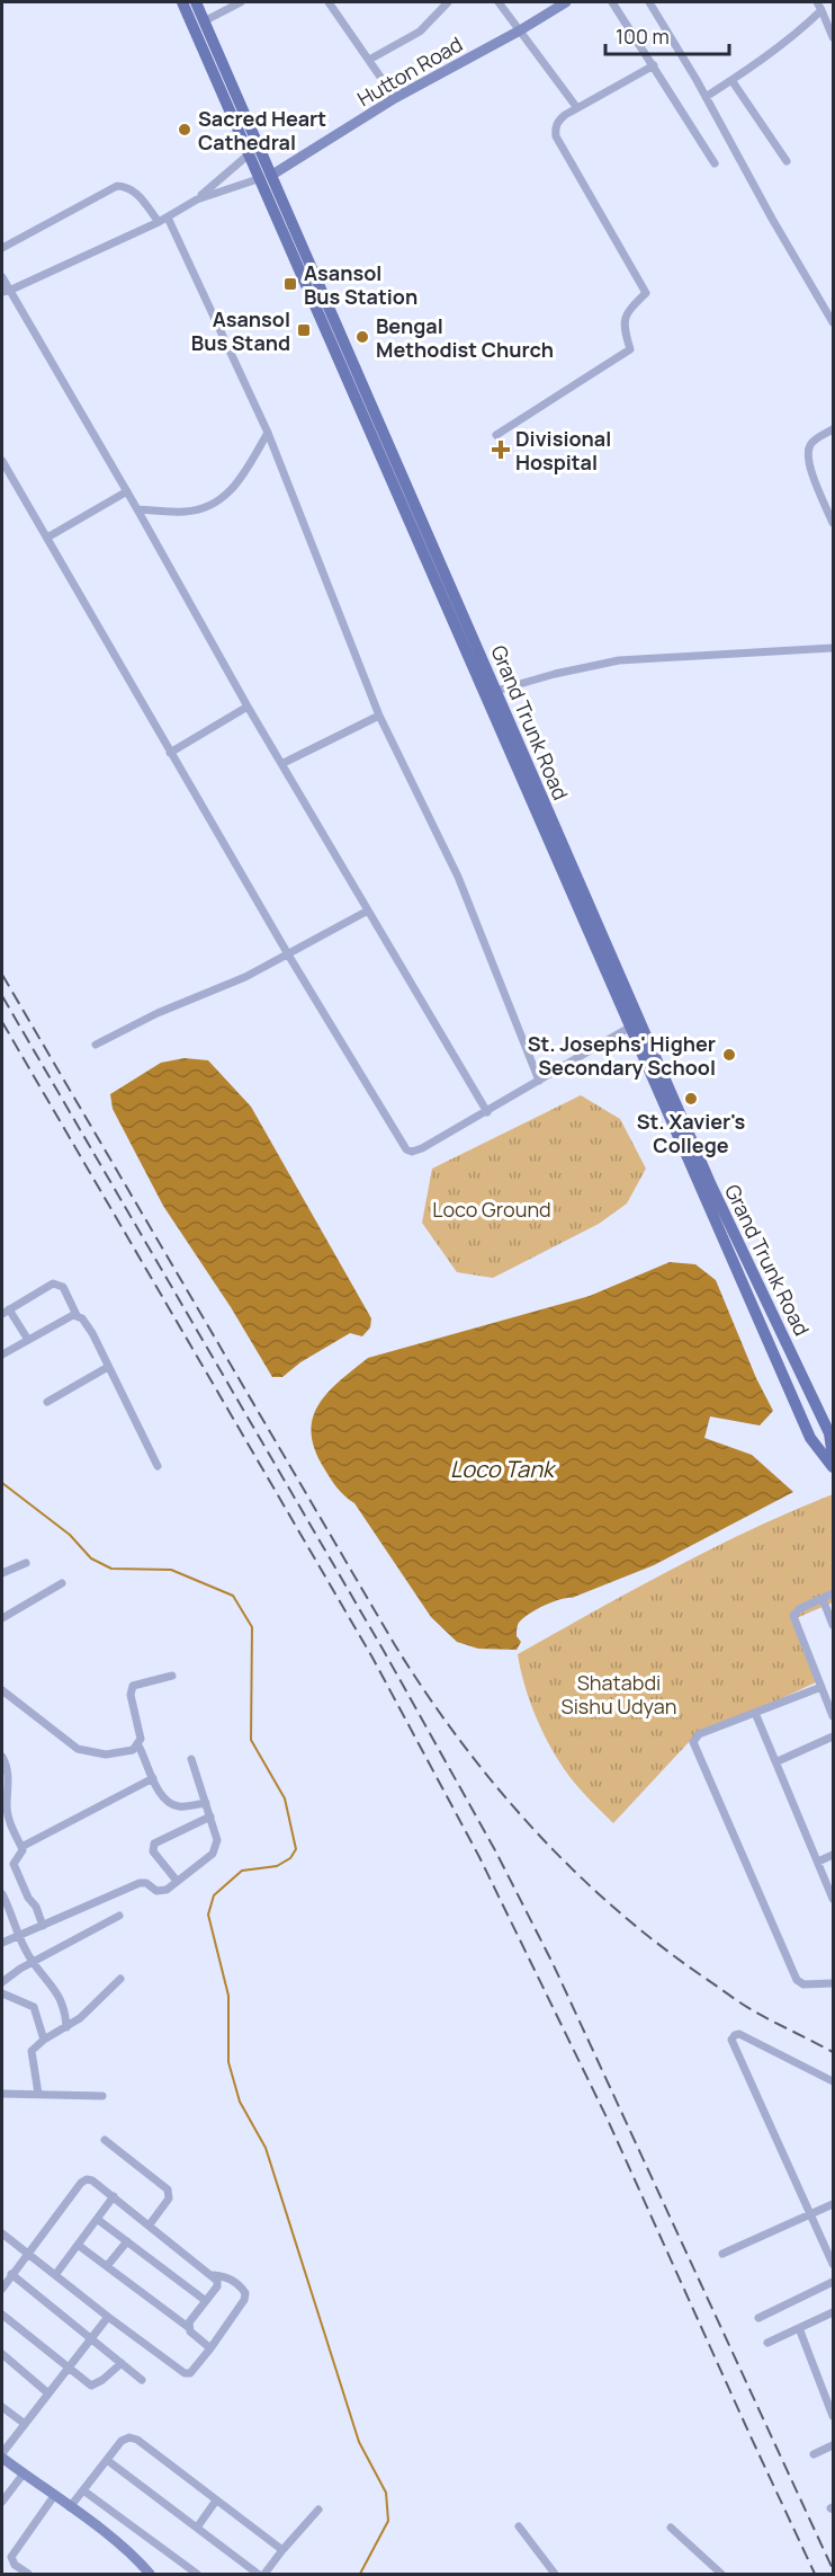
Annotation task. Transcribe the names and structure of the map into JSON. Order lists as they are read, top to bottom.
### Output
{
  "streets": {
    "main road": ["Grand Trunk Road"],
    "street": ["Hutton Road"]
  },
  "crossings": [
    ["Hutton Road", "Grand Trunk Road"]
  ],
  "water": ["Loco Tank"],
  "parks": ["Loco Ground", "Shatabdi Sishu Udyan"],
  "places": {
    "other": [
      "Sacred Heart Cathedral",
      "Bengal Methodist Church",
      "St. Josephs' Higher Secondary School",
      "St. Xavier's College"
    ],
    "transit": ["Asansol Bus Station", "Asansol Bus Stand"],
    "health": ["Divisional Hospital"]
  },
  "scale_bar": "100 m"
}
